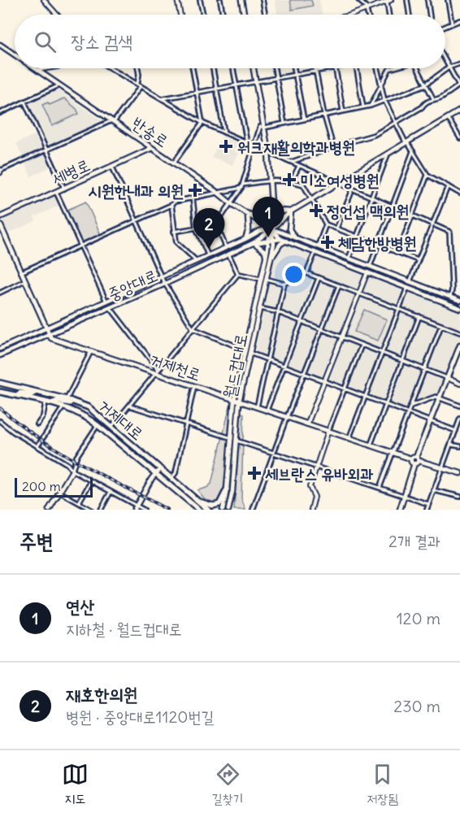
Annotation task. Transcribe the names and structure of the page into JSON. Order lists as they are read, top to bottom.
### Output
{
  "streets": {
    "main road": [
      "반송로",
      "세병로",
      "중앙대로",
      "월드컵대로",
      "거제천로",
      "거제대로"
    ]
  },
  "crossings": [
    ["반송로", "세병로"],
    ["반송로", "중앙대로"],
    ["반송로", "월드컵대로"],
    ["중앙대로", "월드컵대로"],
    ["중앙대로", "거제천로"],
    ["월드컵대로", "거제천로"]
  ],
  "places": {
    "health": [
      "워크재활의학과병원",
      "미소여성병원",
      "시원한내과 의원",
      "정언섭 맥의원",
      "체담한방병원",
      "세브란스 유바외과"
    ]
  },
  "scale_bar": "200 m",
  "page": {
    "search": "장소 검색",
    "pins": ["1", "2"],
    "scale": "200 m",
    "heading": ["주변", "2개 결과"],
    "list": [
      {
        "mark": "1",
        "name": "연산",
        "note": "지하철 · 월드컵대로",
        "value": "120 m"
      },
      {
        "mark": "2",
        "name": "재호한의원",
        "note": "병원 · 중앙대로1120번길",
        "value": "230 m"
      }
    ],
    "nav": ["지도", "길찾기", "저장됨"]
  }
}
